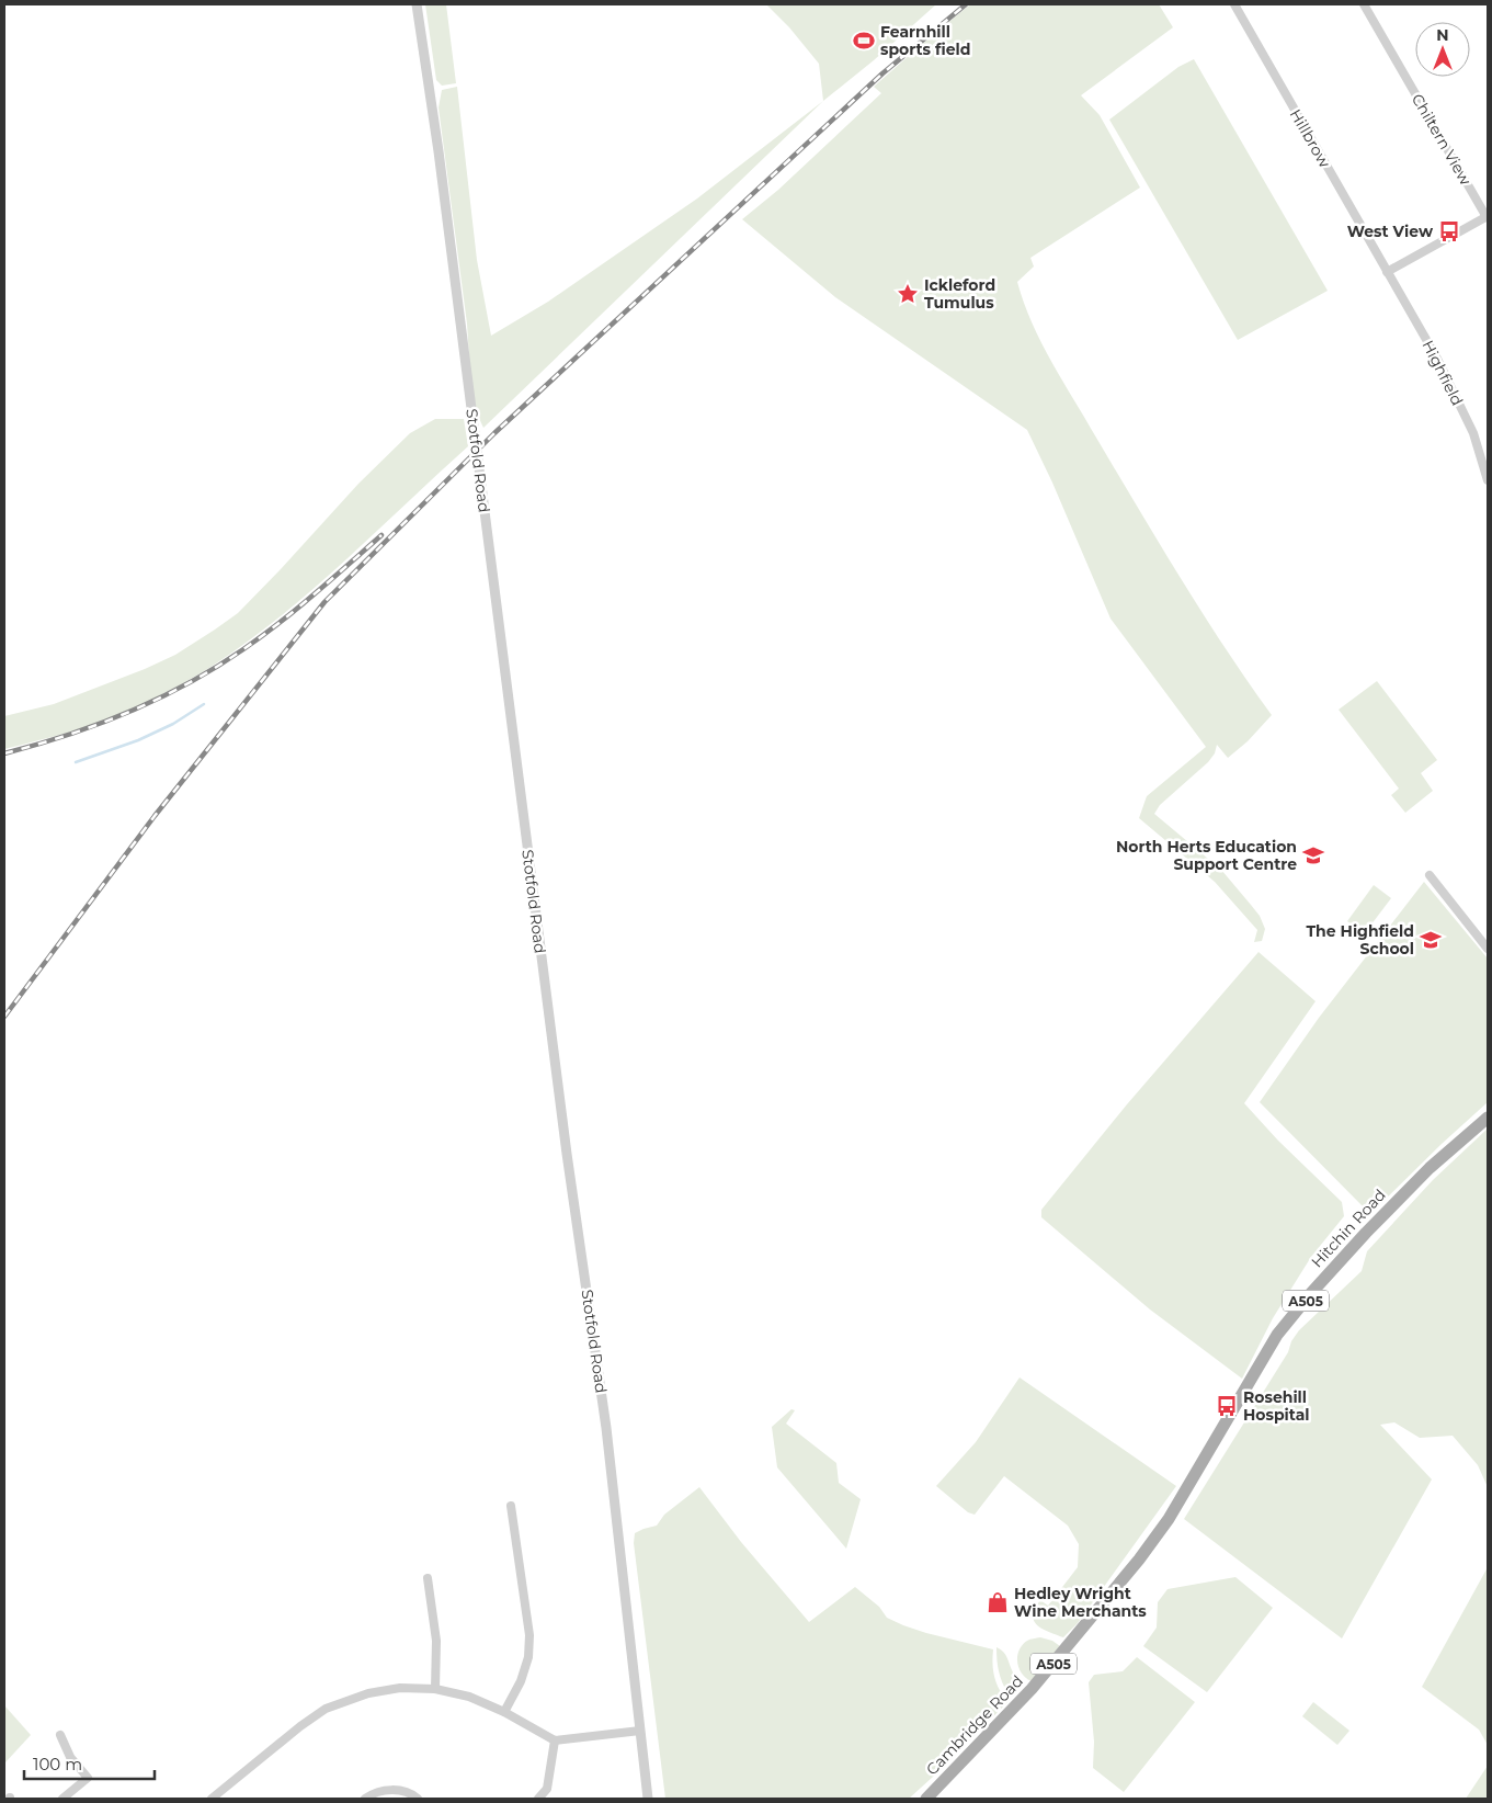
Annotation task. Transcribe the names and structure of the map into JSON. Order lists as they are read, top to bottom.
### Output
{
  "streets": {
    "main road": ["Hitchin Road", "A505", "Cambridge Road"],
    "street": [
      "Hillbrow",
      "Chiltern View",
      "Highfield",
      "Stotfold Road"
    ]
  },
  "crossings": [
    ["Hillbrow", "Highfield"],
    ["Hitchin Road", "Cambridge Road"]
  ],
  "places": {
    "sports": ["Fearnhill sports field"],
    "bus stop": ["West View", "Rosehill Hospital"],
    "place": ["Ickleford Tumulus"],
    "school or university": ["North Herts Education Support Centre", "The Highfield School"],
    "shop": ["Hedley Wright Wine Merchants"]
  },
  "scale_bar": "100 m",
  "north": "top"
}
